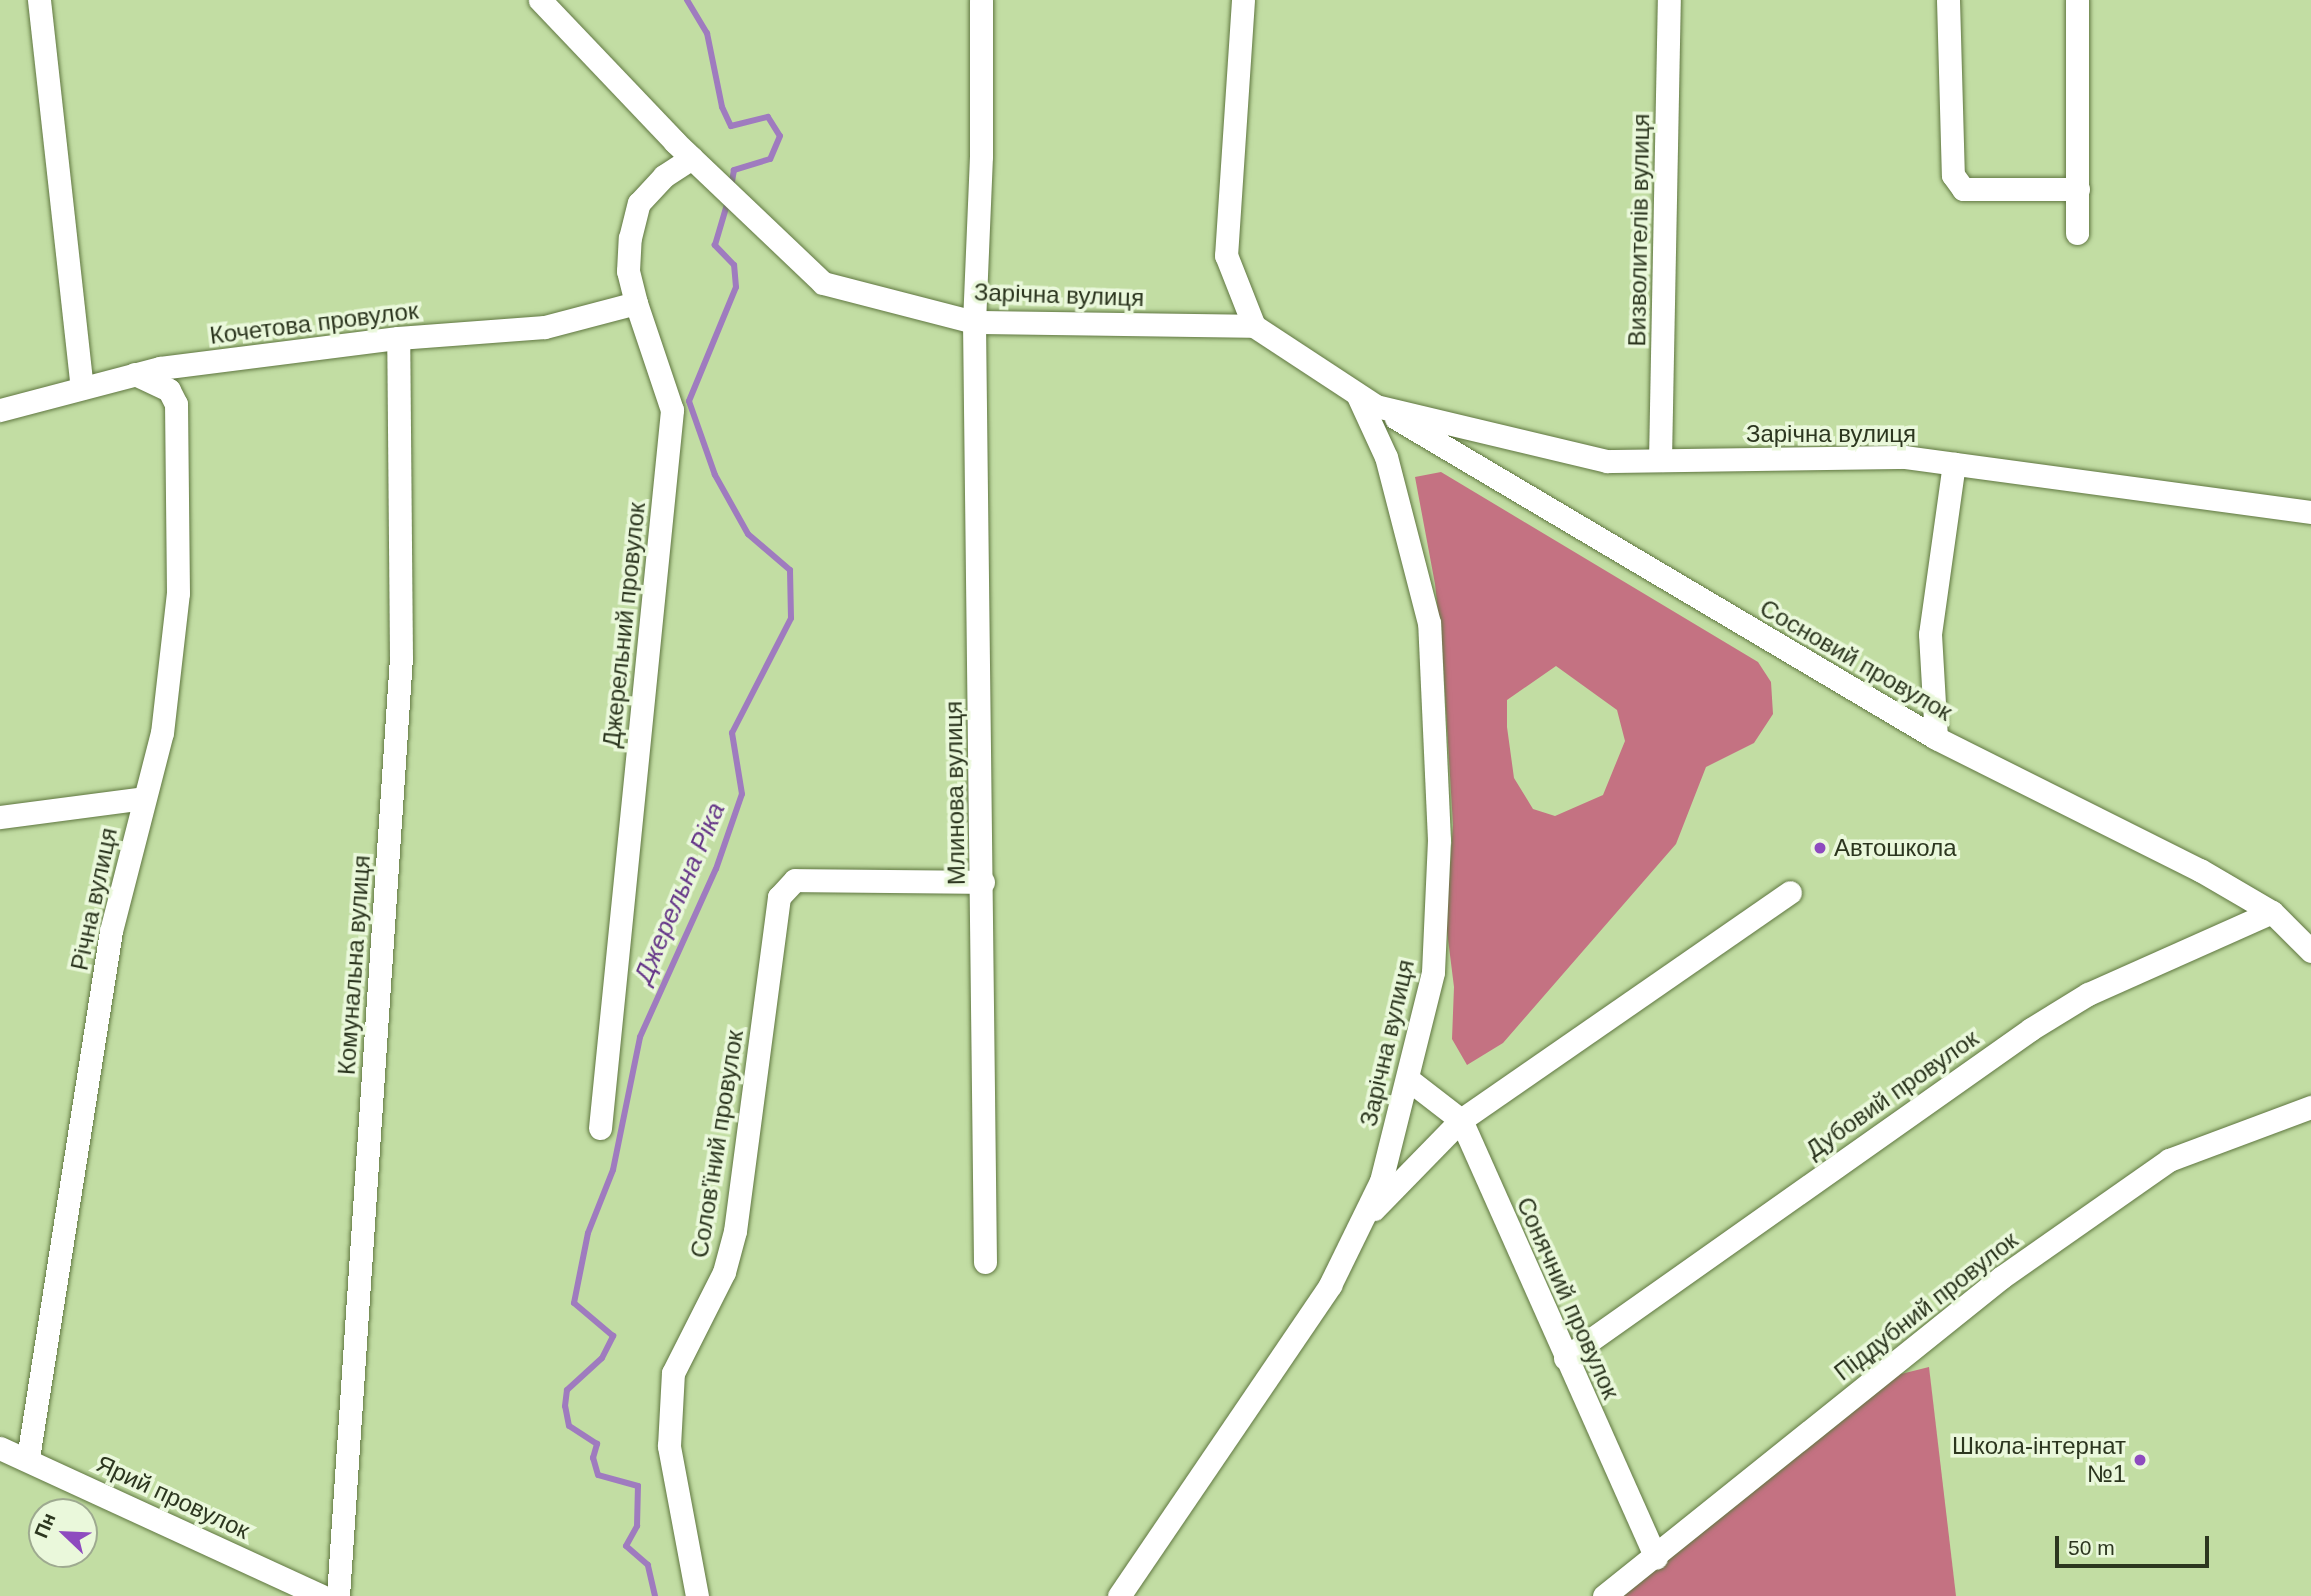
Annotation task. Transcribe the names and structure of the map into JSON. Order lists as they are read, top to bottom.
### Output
{
  "streets": {
    "street": [
      "Визволителів вулиця",
      "Зарічна вулиця",
      "Кочетова провулок",
      "Джерельний провулок",
      "Сосновий провулок",
      "Млинова вулиця",
      "Річна вулиця",
      "Комунальна вулиця",
      "Дубовий провулок",
      "Солов'їний провулок",
      "Сонячний провулок",
      "Піддубний провулок",
      "Ярий провулок"
    ]
  },
  "crossings": [
    ["Визволителів вулиця", "Зарічна вулиця"],
    ["Зарічна вулиця", "Джерельний провулок"],
    ["Зарічна вулиця", "Сосновий провулок"],
    ["Зарічна вулиця", "Млинова вулиця"],
    ["Зарічна вулиця", "Сонячний провулок"],
    ["Кочетова провулок", "Джерельний провулок"],
    ["Кочетова провулок", "Річна вулиця"],
    ["Кочетова провулок", "Комунальна вулиця"],
    ["Сосновий провулок", "Дубовий провулок"],
    ["Млинова вулиця", "Солов'їний провулок"],
    ["Річна вулиця", "Ярий провулок"],
    ["Дубовий провулок", "Сонячний провулок"],
    ["Сонячний провулок", "Піддубний провулок"]
  ],
  "water": ["Джерельна Ріка"],
  "places": ["Автошкола", "Школа-інтернат №1"],
  "scale_bar": "50 m",
  "north": "top left"
}
